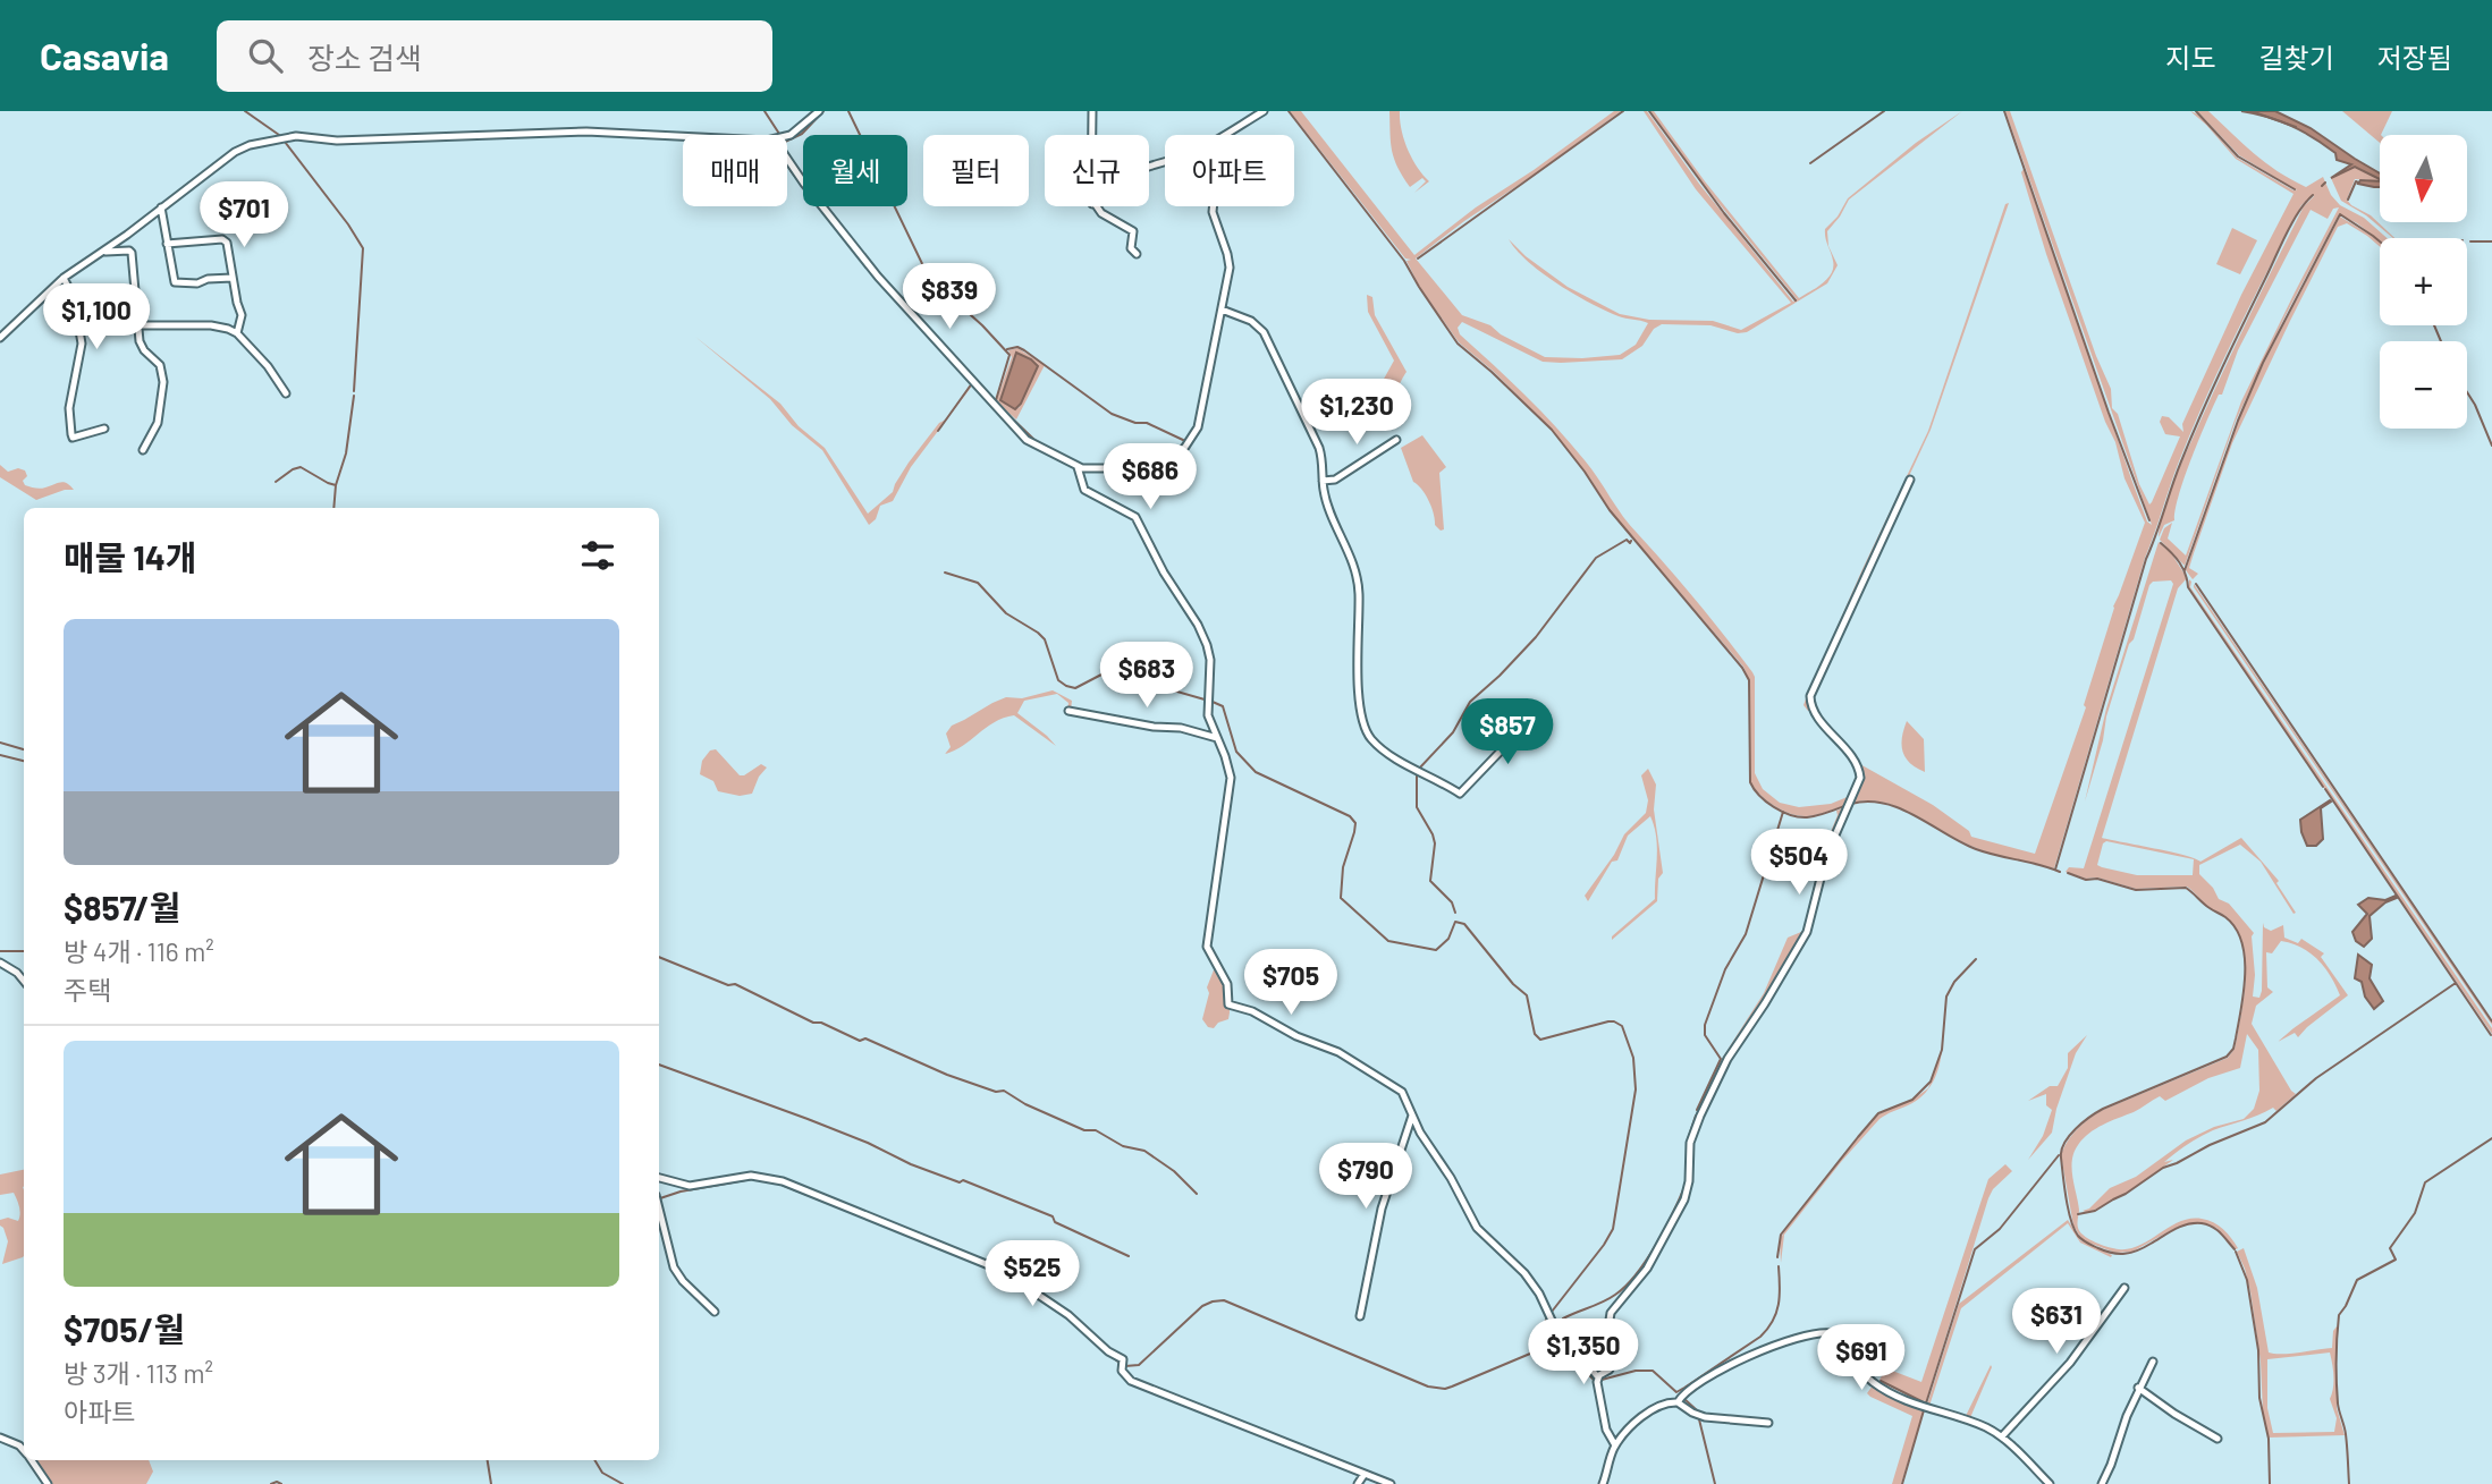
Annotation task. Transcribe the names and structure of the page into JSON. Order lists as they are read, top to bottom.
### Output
{
  "north": "bottom",
  "page": {
    "header": "Casavia",
    "search": "장소 검색",
    "nav": ["지도", "길찾기", "저장됨"],
    "map_buttons": ["+", "−"],
    "chip": [
      "매매",
      "월세",
      "필터",
      "신규",
      "아파트"
    ],
    "price": [
      "$701",
      "$839",
      "$1,100",
      "$1,230",
      "$686",
      "$683",
      "$857",
      "$504",
      "$705",
      "$790",
      "$525",
      "$631",
      "$1,350",
      "$691"
    ],
    "heading": "매물 14개",
    "list": [
      {
        "name": "$857/월",
        "note": "방 4개 · 116 m² · 주택"
      },
      {
        "name": "$705/월",
        "note": "방 3개 · 113 m² · 아파트"
      }
    ]
  }
}
